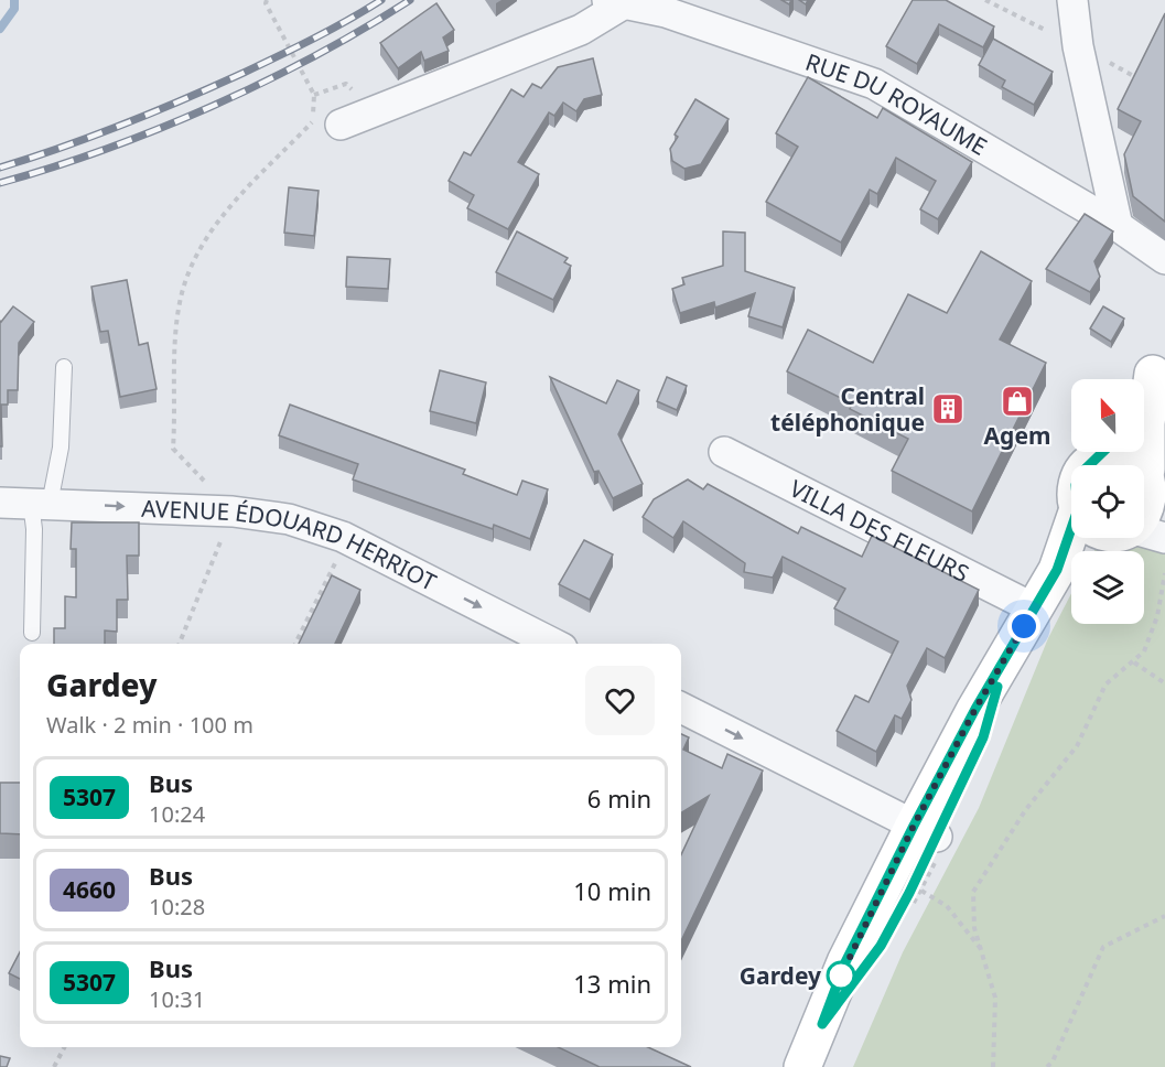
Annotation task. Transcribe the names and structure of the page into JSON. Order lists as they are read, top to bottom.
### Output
{
  "streets": {
    "street": ["RUE DU ROYAUME", "VILLA DES FLEURS", "AVENUE ÉDOUARD HERRIOT"]
  },
  "one_way": ["AVENUE ÉDOUARD HERRIOT"],
  "places": {
    "shop": ["Agem"],
    "building": ["Central téléphonique"],
    "other": ["Gardey"]
  },
  "lines": ["bus line 5307"],
  "north": "top",
  "page": {
    "heading": ["Gardey", "Walk · 2 min · 100 m"],
    "list": [
      {
        "mark": "5307",
        "name": "Bus",
        "note": "10:24",
        "value": "6 min"
      },
      {
        "mark": "4660",
        "name": "Bus",
        "note": "10:28",
        "value": "10 min"
      },
      {
        "mark": "5307",
        "name": "Bus",
        "note": "10:31",
        "value": "13 min"
      }
    ]
  }
}
